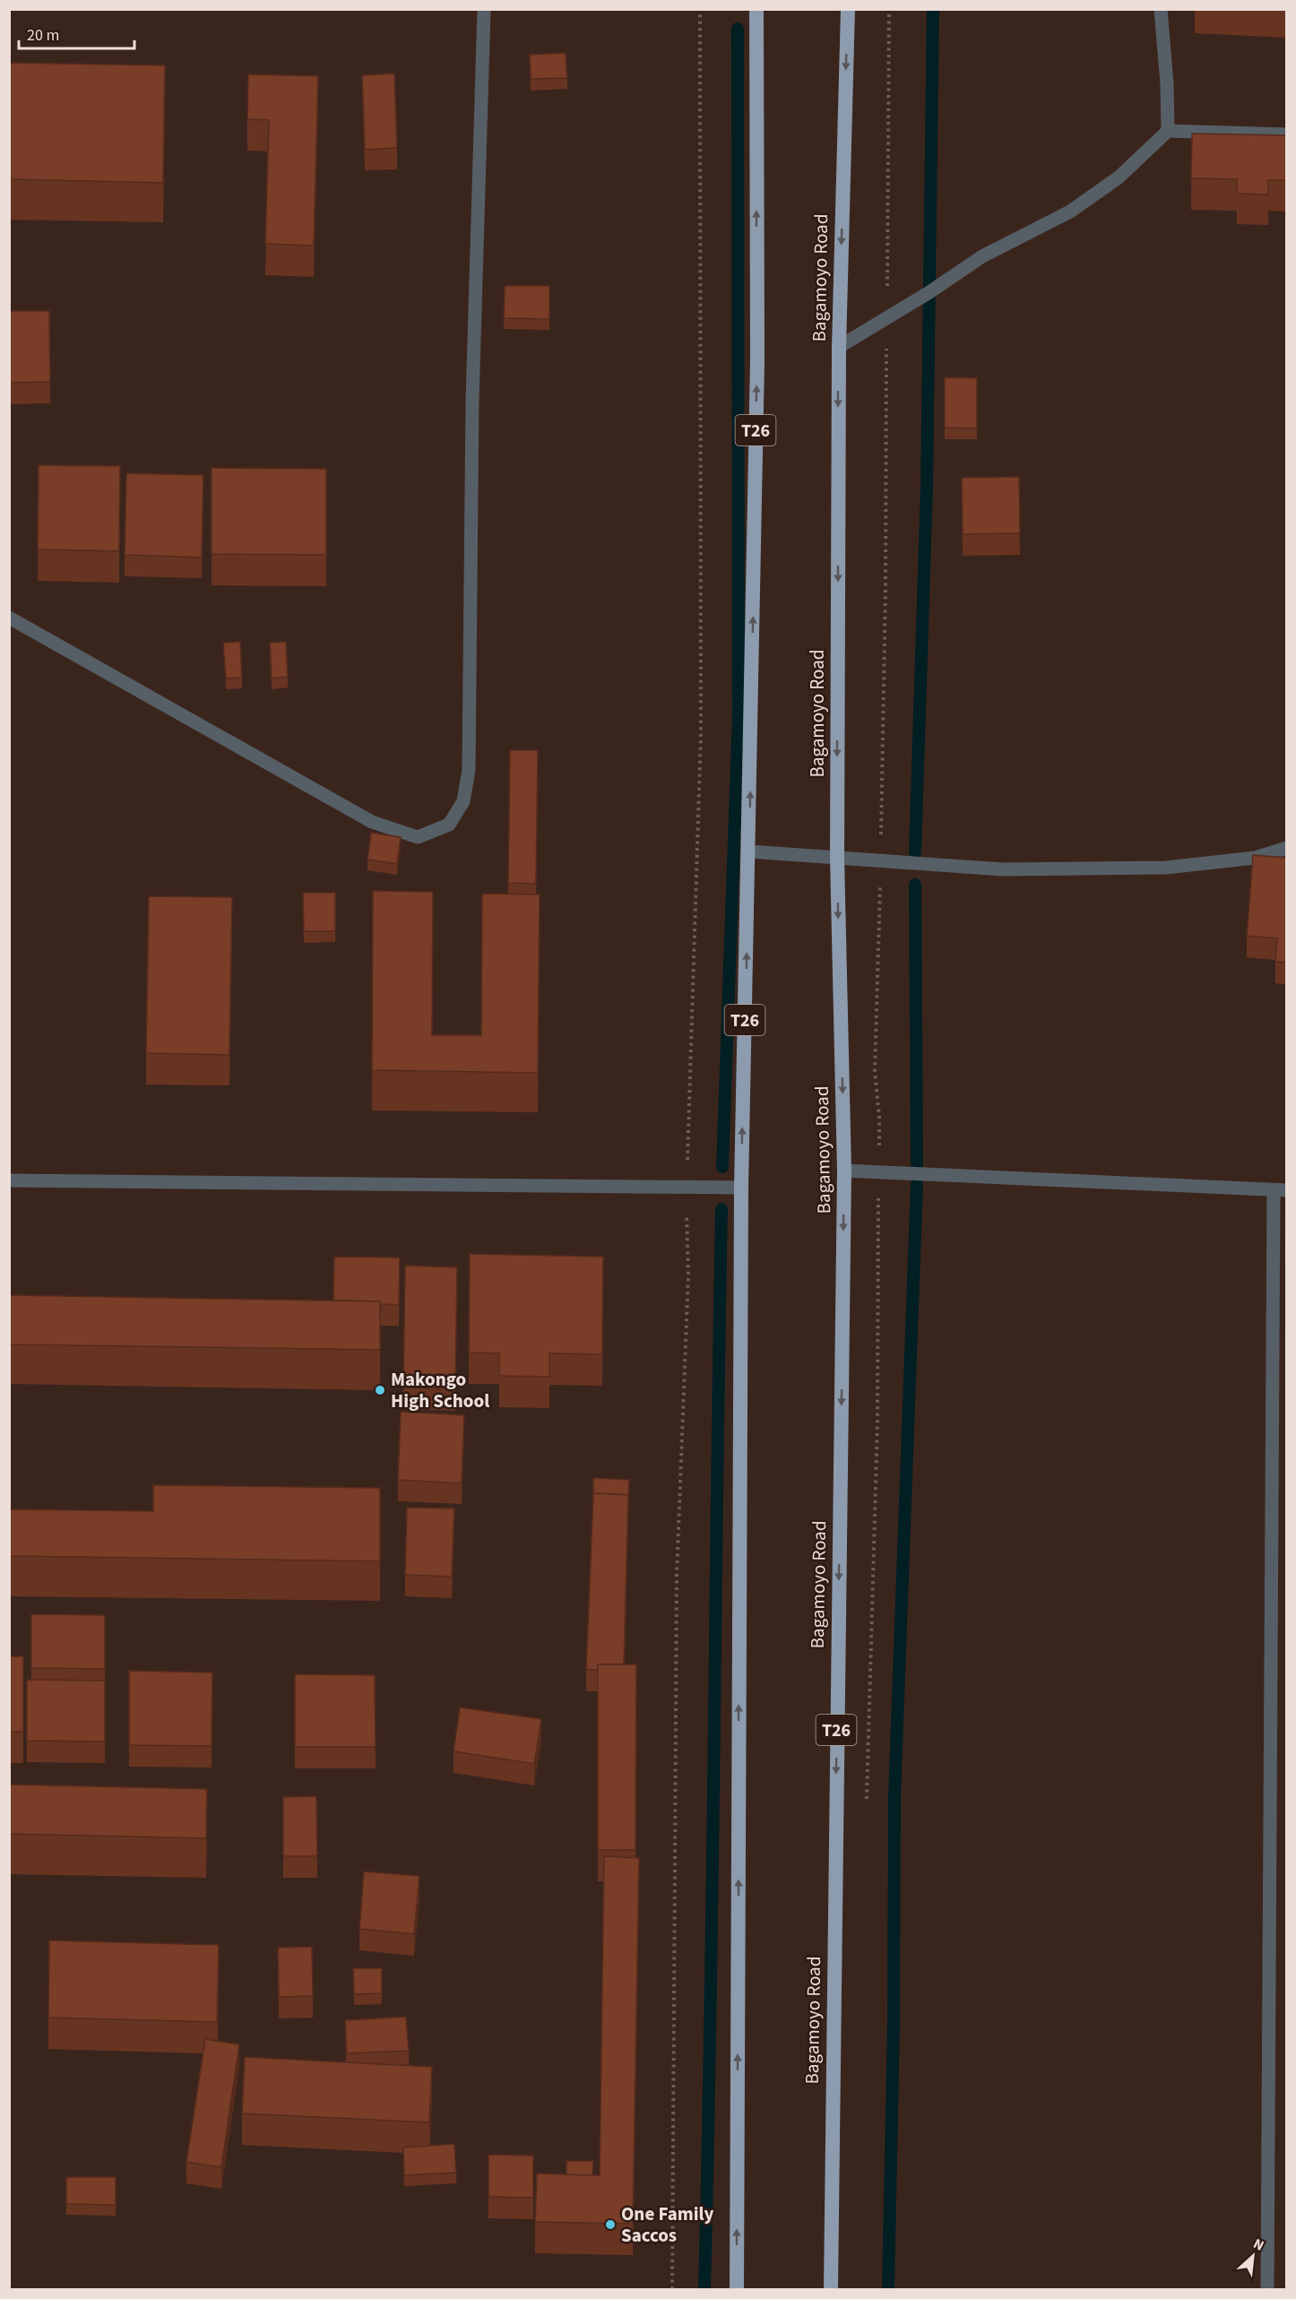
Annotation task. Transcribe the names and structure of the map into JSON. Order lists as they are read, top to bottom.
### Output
{
  "streets": {
    "highway": ["Bagamoyo Road", "T26"]
  },
  "places": ["Makongo High School", "One Family Saccos"],
  "scale_bar": "20 m",
  "north": "top right"
}
